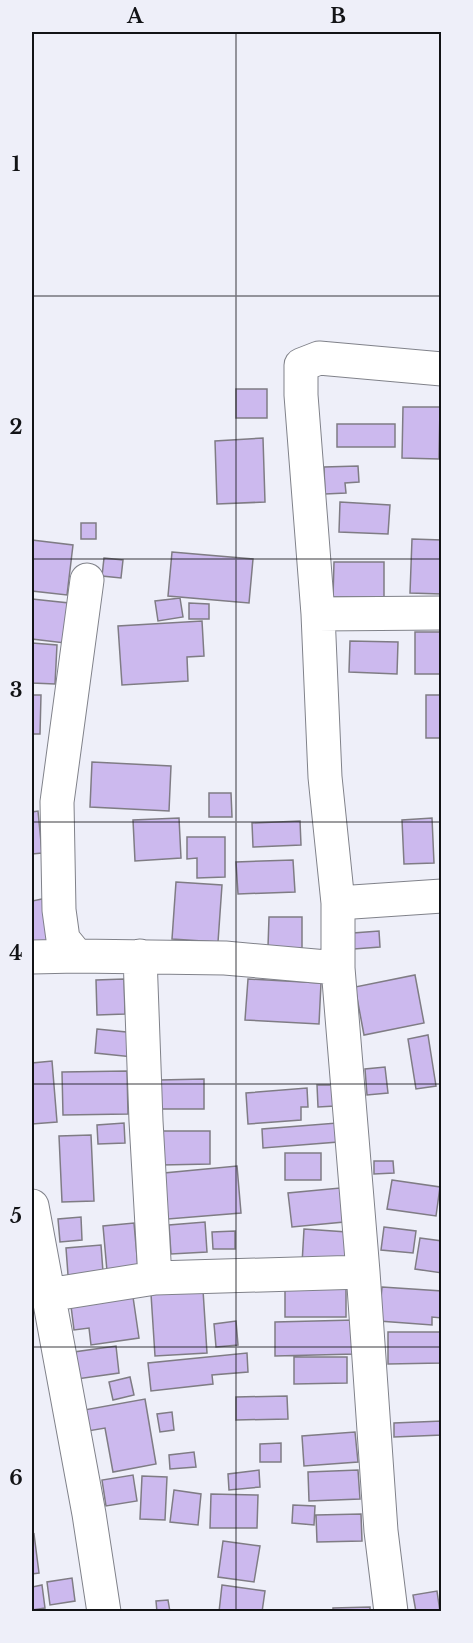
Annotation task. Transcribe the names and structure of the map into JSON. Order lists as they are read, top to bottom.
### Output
{
  "grid": {
    "columns": ["A", "B"],
    "rows": [
      "1",
      "2",
      "3",
      "4",
      "5",
      "6"
    ]
  }
}
